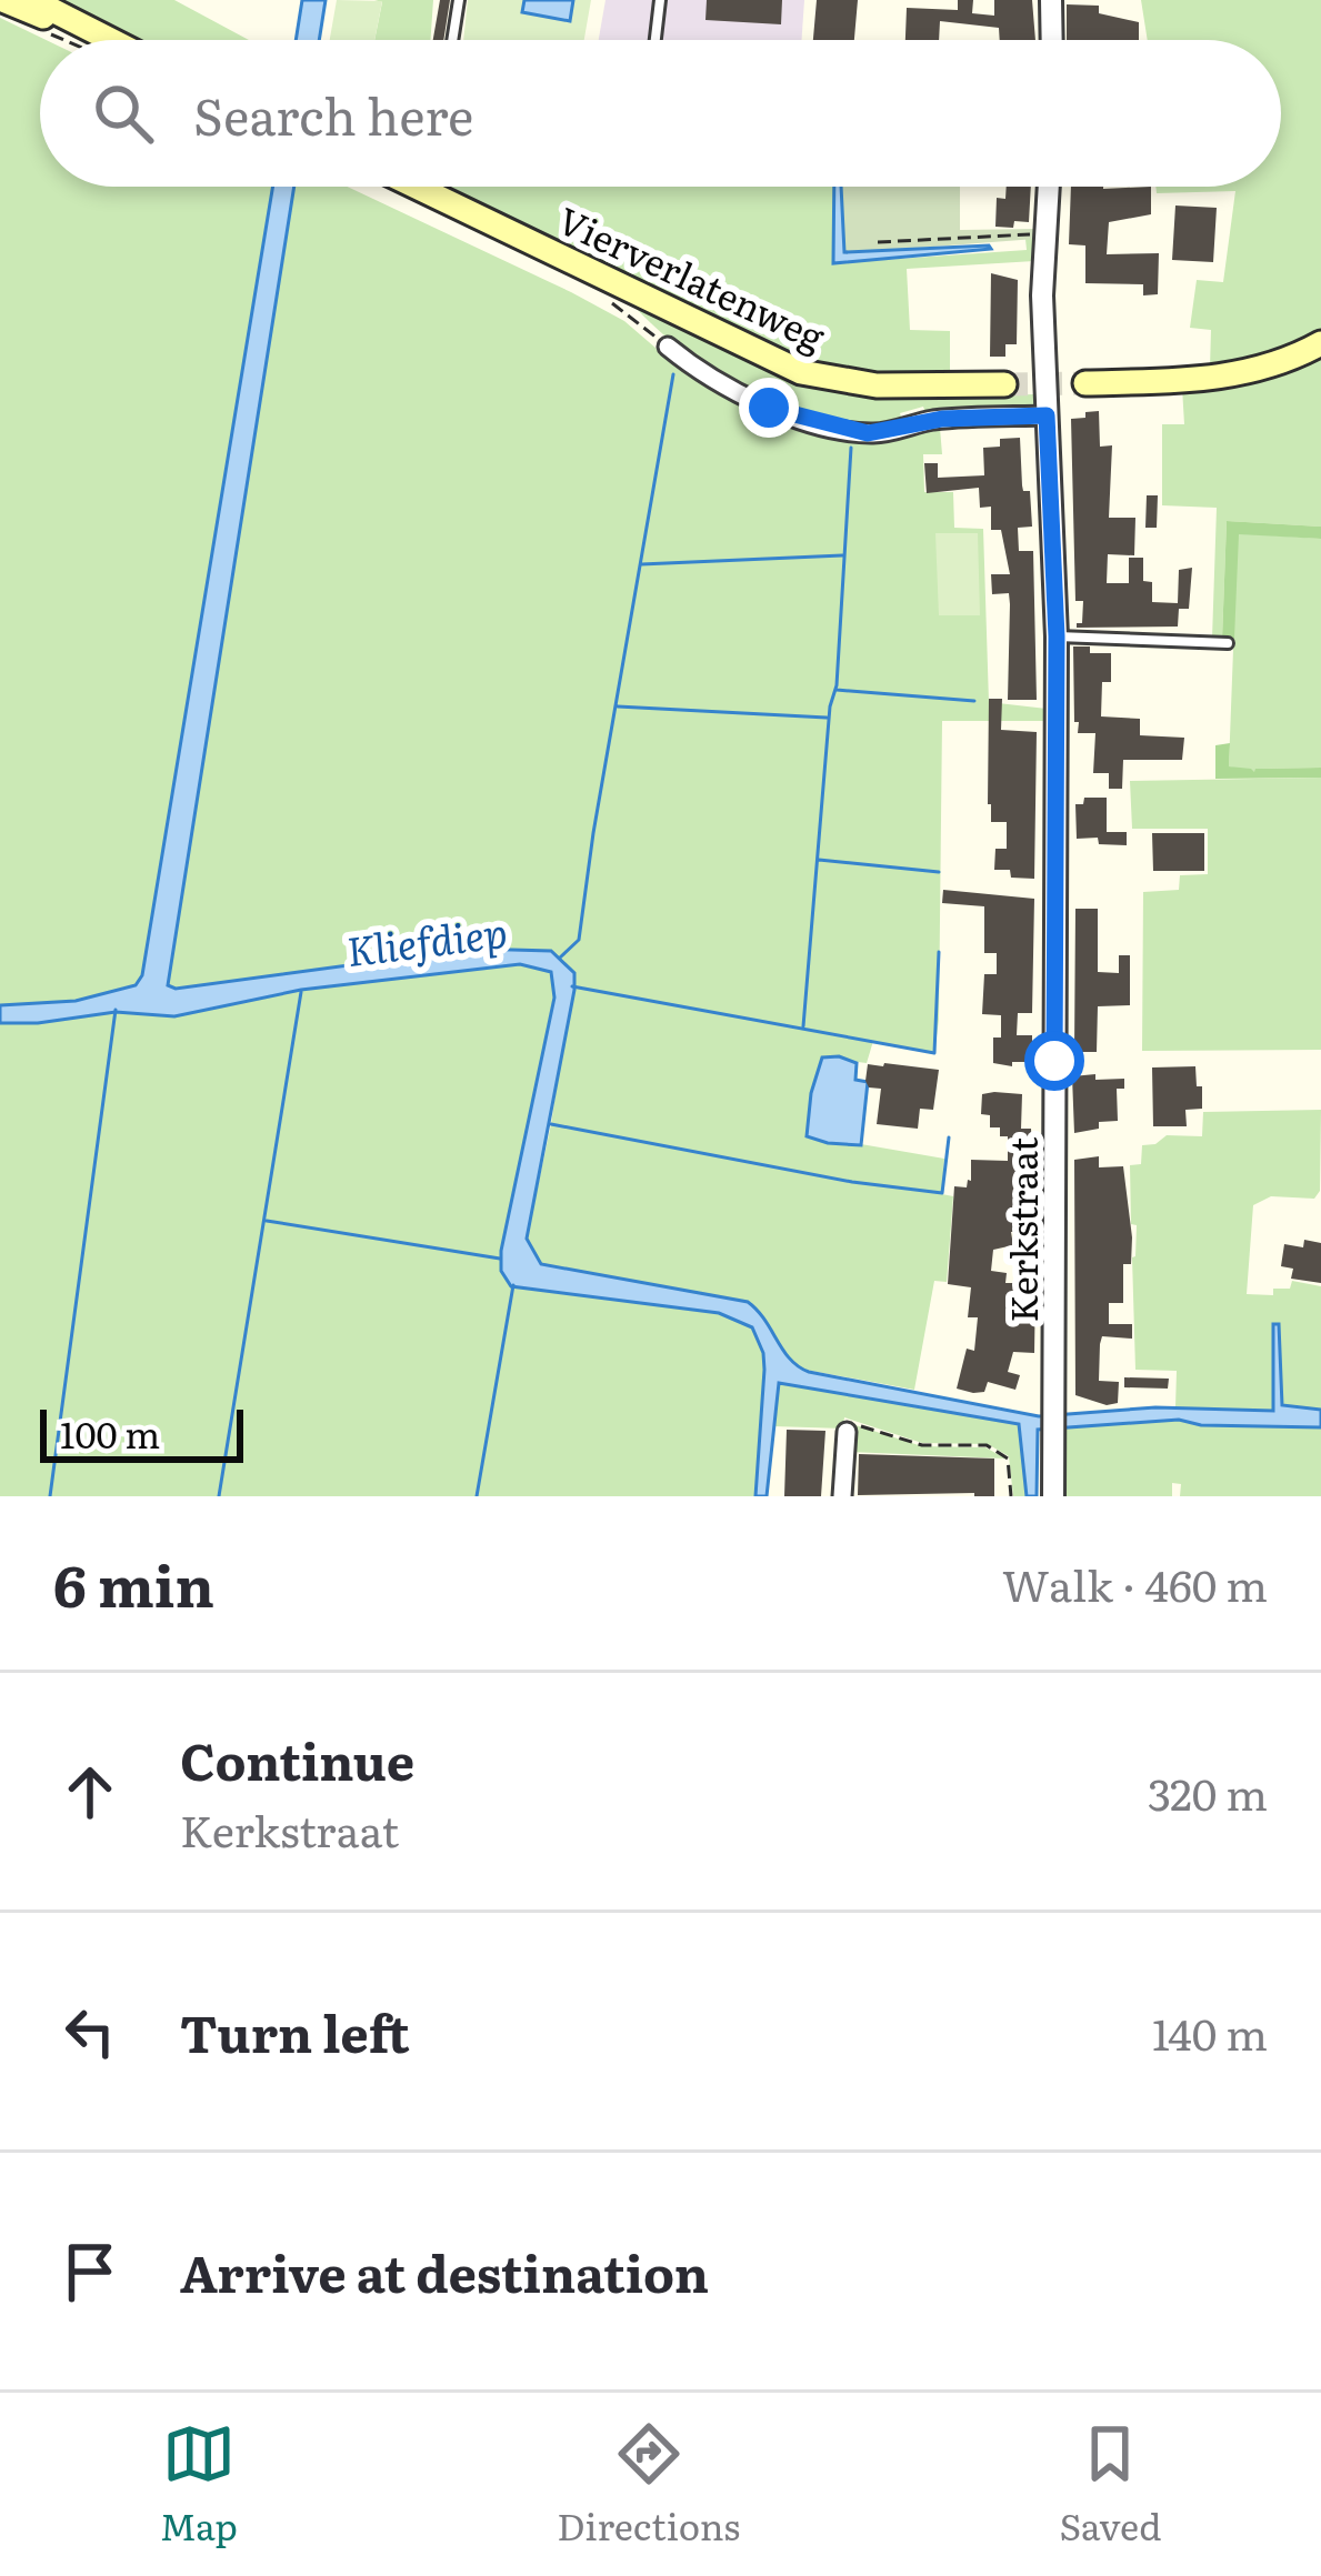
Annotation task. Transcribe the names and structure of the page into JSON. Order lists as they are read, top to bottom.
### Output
{
  "streets": {
    "main road": ["Vierverlatenweg"],
    "street": ["Kerkstraat"]
  },
  "water": ["Kliefdiep"],
  "scale_bar": "100 m",
  "page": {
    "search": "Search here",
    "scale": "100 m",
    "heading": ["6 min", "Walk · 460 m"],
    "list": [
      ["Continue", "Kerkstraat", "320 m"],
      ["Turn left", "140 m"],
      "Arrive at destination"
    ],
    "nav": ["Map", "Directions", "Saved"]
  }
}
